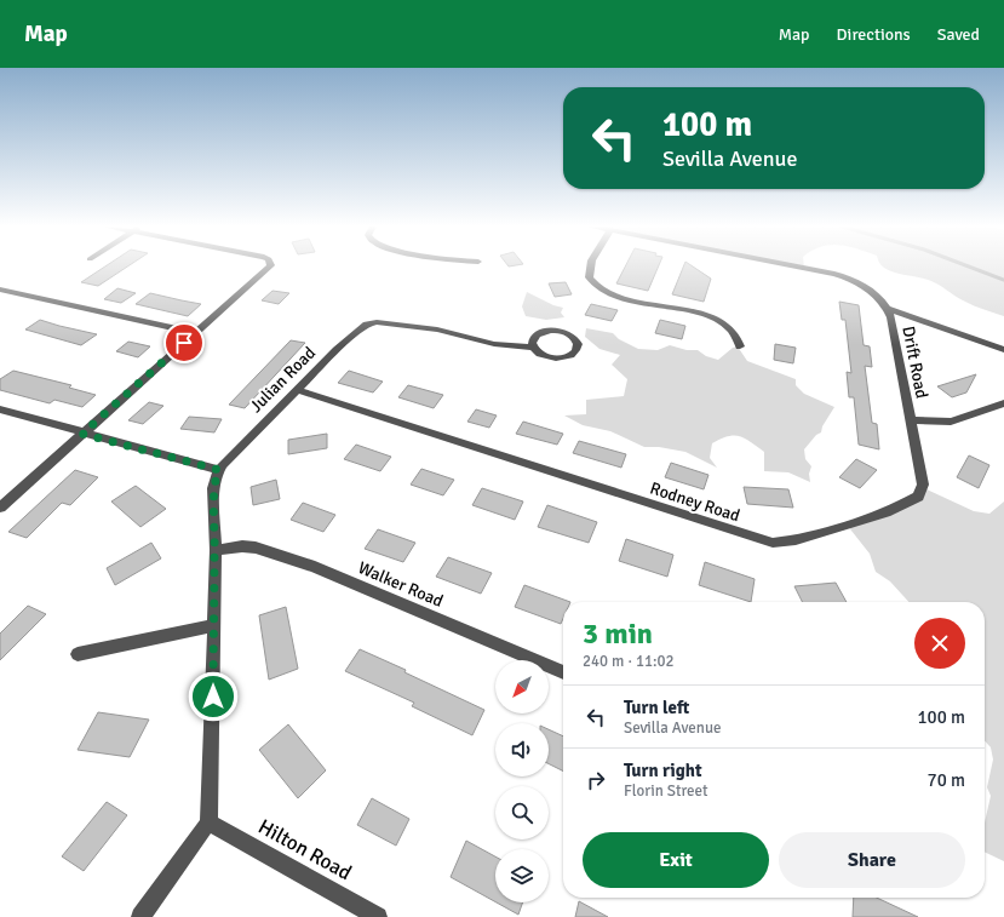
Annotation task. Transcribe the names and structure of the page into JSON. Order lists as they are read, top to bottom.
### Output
{
  "streets": {
    "street": [
      "Drift Road",
      "Julian Road",
      "Rodney Road",
      "Walker Road",
      "Hilton Road"
    ]
  },
  "crossings": [
    ["Drift Road", "Rodney Road"],
    ["Julian Road", "Rodney Road"],
    ["Julian Road", "Walker Road"],
    ["Julian Road", "Hilton Road"]
  ],
  "north": "bottom left",
  "page": {
    "header": "Map",
    "nav": ["Map", "Directions", "Saved"],
    "turn": ["100 m", "Sevilla Avenue"],
    "heading": ["3 min", "240 m · 11:02"],
    "list": [
      {
        "name": "Turn left",
        "note": "Sevilla Avenue",
        "value": "100 m"
      },
      {
        "name": "Turn right",
        "note": "Florin Street",
        "value": "70 m"
      }
    ],
    "buttons": ["Exit", "Share"]
  }
}
